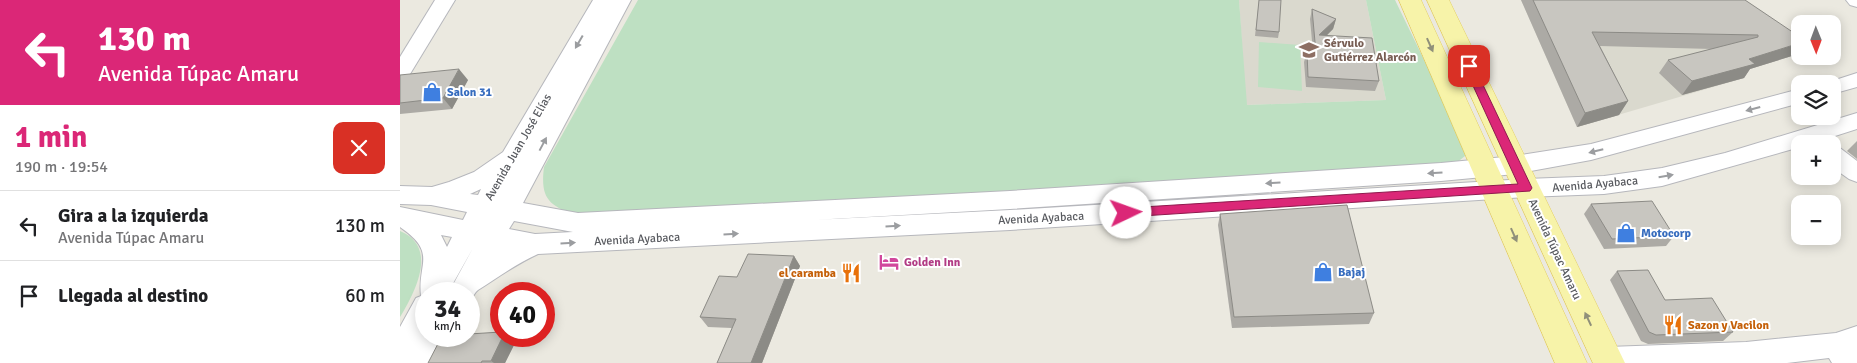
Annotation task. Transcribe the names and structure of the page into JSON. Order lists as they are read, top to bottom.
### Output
{
  "streets": {
    "main road": ["Avenida Túpac Amaru"],
    "street": ["Avenida Juan José Elías", "Avenida Ayabaca"]
  },
  "crossings": [
    ["Avenida Juan José Elías", "Avenida Ayabaca"],
    ["Avenida Ayabaca", "Avenida Túpac Amaru"]
  ],
  "places": {
    "school or university": ["Sérvulo Gutiérrez Alarcón"],
    "shop": ["Salon 31", "Motocorp", "Bajaj"],
    "hotel": ["Golden Inn"],
    "restaurant": ["el caramba", "Sazon y Vacilon"]
  },
  "north": "bottom",
  "page": {
    "turn": ["130 m", "Avenida Túpac Amaru"],
    "map_buttons": ["+", "−"],
    "heading": ["1 min", "190 m · 19:54"],
    "list": [
      {
        "name": "Gira a la izquierda",
        "note": "Avenida Túpac Amaru",
        "value": "130 m"
      },
      {
        "name": "Llegada al destino",
        "value": "60 m"
      }
    ],
    "speed": "34 km/h",
    "limit": "40"
  }
}
